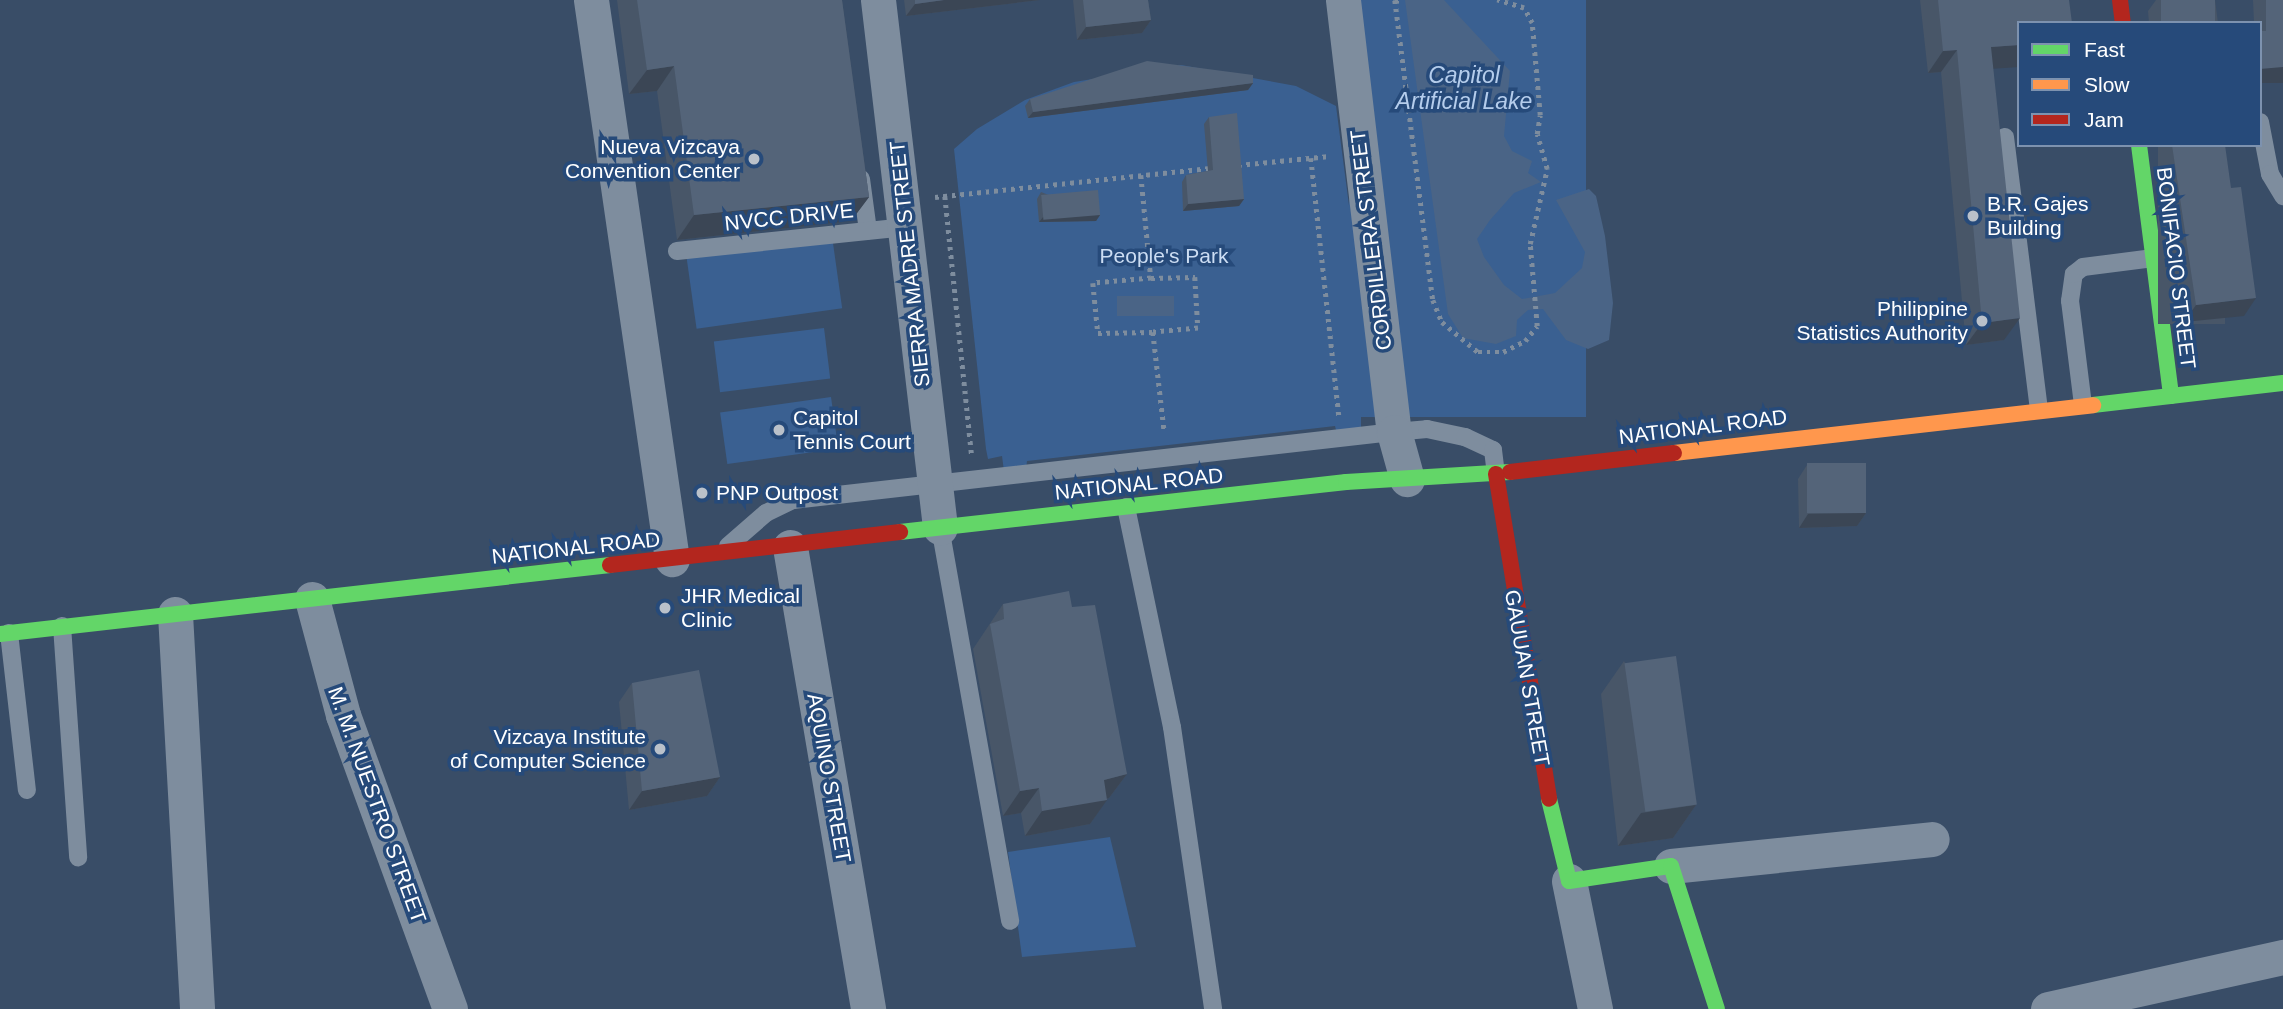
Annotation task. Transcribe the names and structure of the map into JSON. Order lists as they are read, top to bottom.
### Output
{
  "streets": {
    "main road": ["BONIFACIO STREET", "NATIONAL ROAD", "GAUUAN STREET"],
    "street": [
      "CORDILLERA STREET",
      "SIERRA MADRE STREET",
      "AQUINO STREET",
      "M. M. NUESTRO STREET"
    ],
    "lane": ["NVCC DRIVE"]
  },
  "crossings": [
    ["NVCC DRIVE", "SIERRA MADRE STREET"],
    ["CORDILLERA STREET", "NATIONAL ROAD"],
    ["SIERRA MADRE STREET", "NATIONAL ROAD"],
    ["BONIFACIO STREET", "NATIONAL ROAD"],
    ["NATIONAL ROAD", "GAUUAN STREET"],
    ["NATIONAL ROAD", "AQUINO STREET"],
    ["NATIONAL ROAD", "M. M. NUESTRO STREET"]
  ],
  "water": ["Capitol Artificial Lake"],
  "parks": ["People's Park"],
  "places": [
    "Nueva Vizcaya Convention Center",
    "B.R. Gajes Building",
    "Philippine Statistics Authority",
    "Capitol Tennis Court",
    "PNP Outpost",
    "JHR Medical Clinic",
    "Vizcaya Institute of Computer Science"
  ],
  "legend": ["Fast", "Slow", "Jam"]
}
